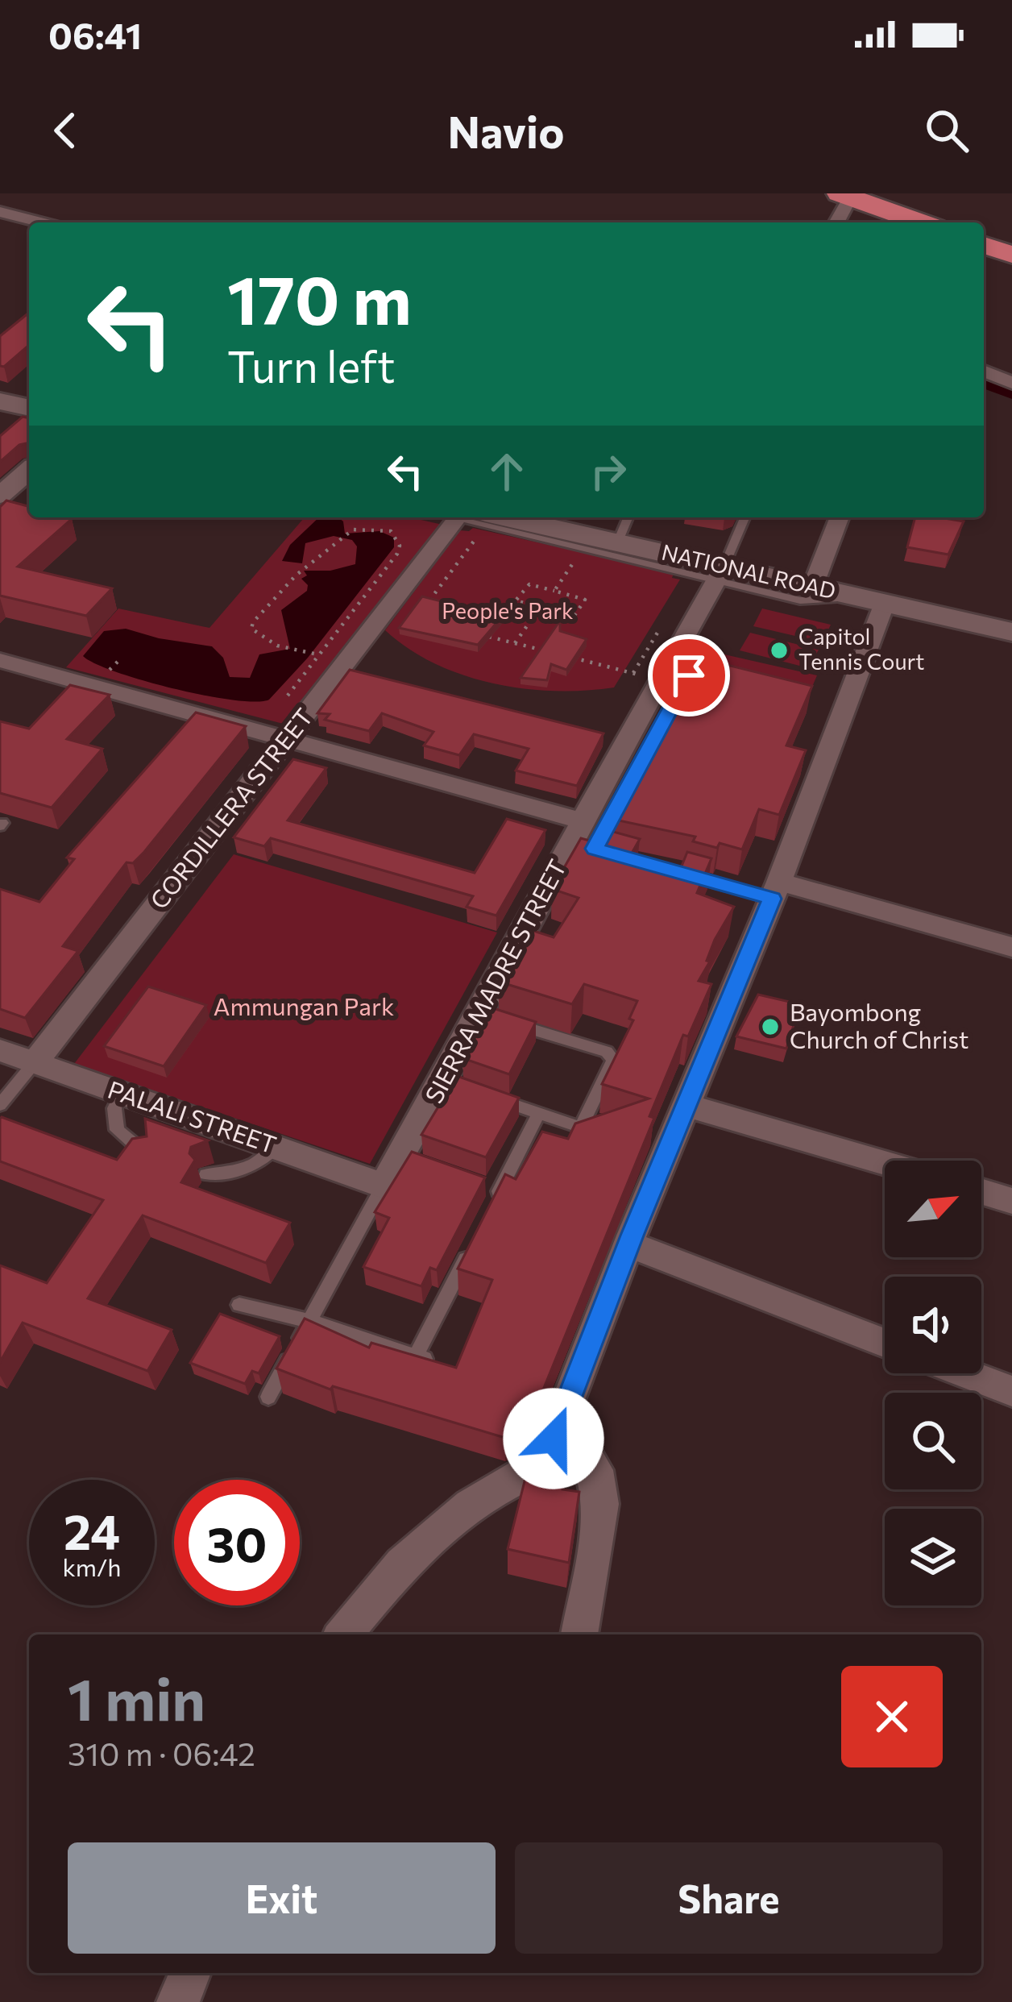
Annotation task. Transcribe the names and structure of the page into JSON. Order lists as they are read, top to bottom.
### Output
{
  "streets": {
    "main road": ["NATIONAL ROAD"],
    "street": ["CORDILLERA STREET", "SIERRA MADRE STREET", "PALALI STREET"]
  },
  "crossings": [
    ["NATIONAL ROAD", "CORDILLERA STREET"],
    ["NATIONAL ROAD", "SIERRA MADRE STREET"],
    ["CORDILLERA STREET", "PALALI STREET"],
    ["SIERRA MADRE STREET", "PALALI STREET"]
  ],
  "parks": ["People's Park", "Ammungan Park"],
  "places": ["Capitol Tennis Court", "Bayombong Church of Christ"],
  "north": "top right",
  "page": {
    "status": "06:41",
    "header": "Navio",
    "turn": ["170 m", "Turn left"],
    "speed": "24 km/h",
    "limit": "30",
    "heading": ["1 min", "310 m · 06:42"],
    "buttons": ["Exit", "Share"]
  }
}
